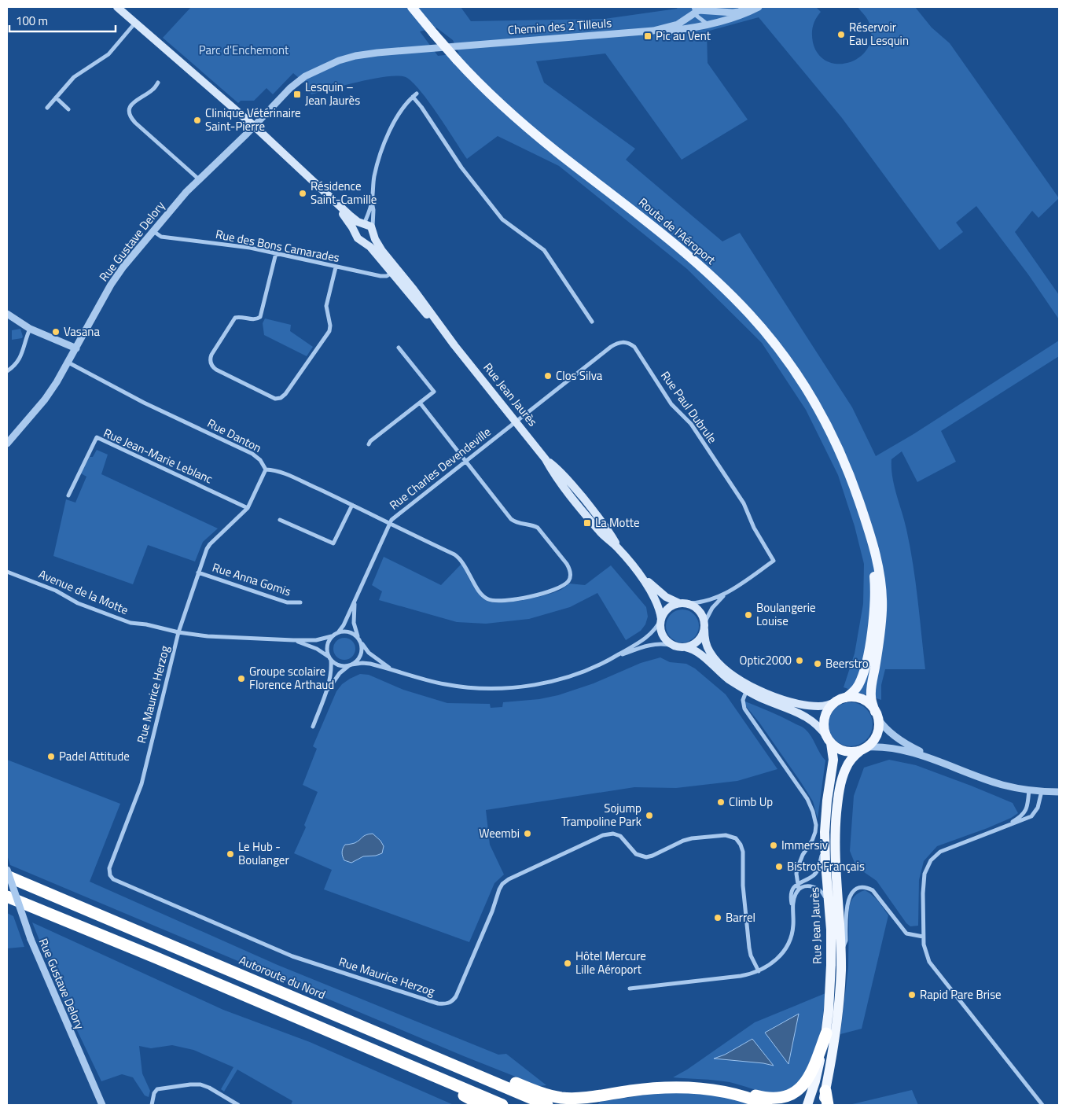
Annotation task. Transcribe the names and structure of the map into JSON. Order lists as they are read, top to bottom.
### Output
{
  "streets": {
    "highway": ["Autoroute du Nord"],
    "main road": ["Route de l'Aéroport", "Rue Jean Jaurès"],
    "street": [
      "Chemin des 2 Tilleuls",
      "Rue Gustave Delory",
      "Rue des Bons Camarades",
      "Rue Paul Dubrule",
      "Rue Danton",
      "Rue Jean-Marie Leblanc",
      "Rue Charles Devendeville",
      "Rue Anna Gomis",
      "Avenue de la Motte",
      "Rue Maurice Herzog"
    ]
  },
  "crossings": [
    ["Chemin des 2 Tilleuls", "Rue Gustave Delory"],
    ["Chemin des 2 Tilleuls", "Rue Jean Jaurès"],
    ["Route de l'Aéroport", "Rue Jean Jaurès"],
    ["Rue Gustave Delory", "Rue des Bons Camarades"],
    ["Rue Gustave Delory", "Rue Jean Jaurès"],
    ["Rue Gustave Delory", "Rue Danton"],
    ["Rue des Bons Camarades", "Rue Jean Jaurès"],
    ["Rue Jean Jaurès", "Rue Paul Dubrule"],
    ["Rue Jean Jaurès", "Rue Charles Devendeville"],
    ["Rue Jean Jaurès", "Rue Maurice Herzog"],
    ["Rue Paul Dubrule", "Rue Charles Devendeville"],
    ["Rue Danton", "Rue Charles Devendeville"],
    ["Rue Jean-Marie Leblanc", "Rue Maurice Herzog"],
    ["Rue Charles Devendeville", "Avenue de la Motte"],
    ["Rue Anna Gomis", "Rue Maurice Herzog"],
    ["Avenue de la Motte", "Rue Maurice Herzog"]
  ],
  "parks": ["Parc d'Enchemont"],
  "places": {
    "other": [
      "Réservoir Eau Lesquin",
      "Clinique Vétérinaire Saint-Pierre",
      "Résidence Saint-Camille",
      "Vasana",
      "Clos Silva",
      "Boulangerie Louise",
      "Optic2000",
      "Beerstro",
      "Groupe scolaire Florence Arthaud",
      "Padel Attitude",
      "Climb Up",
      "Sojump Trampoline Park",
      "Weembi",
      "Immersiv",
      "Le Hub - Boulanger",
      "Bistrot Français",
      "Barrel",
      "Hôtel Mercure Lille Aéroport",
      "Rapid Pare Brise"
    ],
    "transit": ["Pic au Vent", "Lesquin – Jean Jaurès", "La Motte"]
  },
  "scale_bar": "100 m"
}
